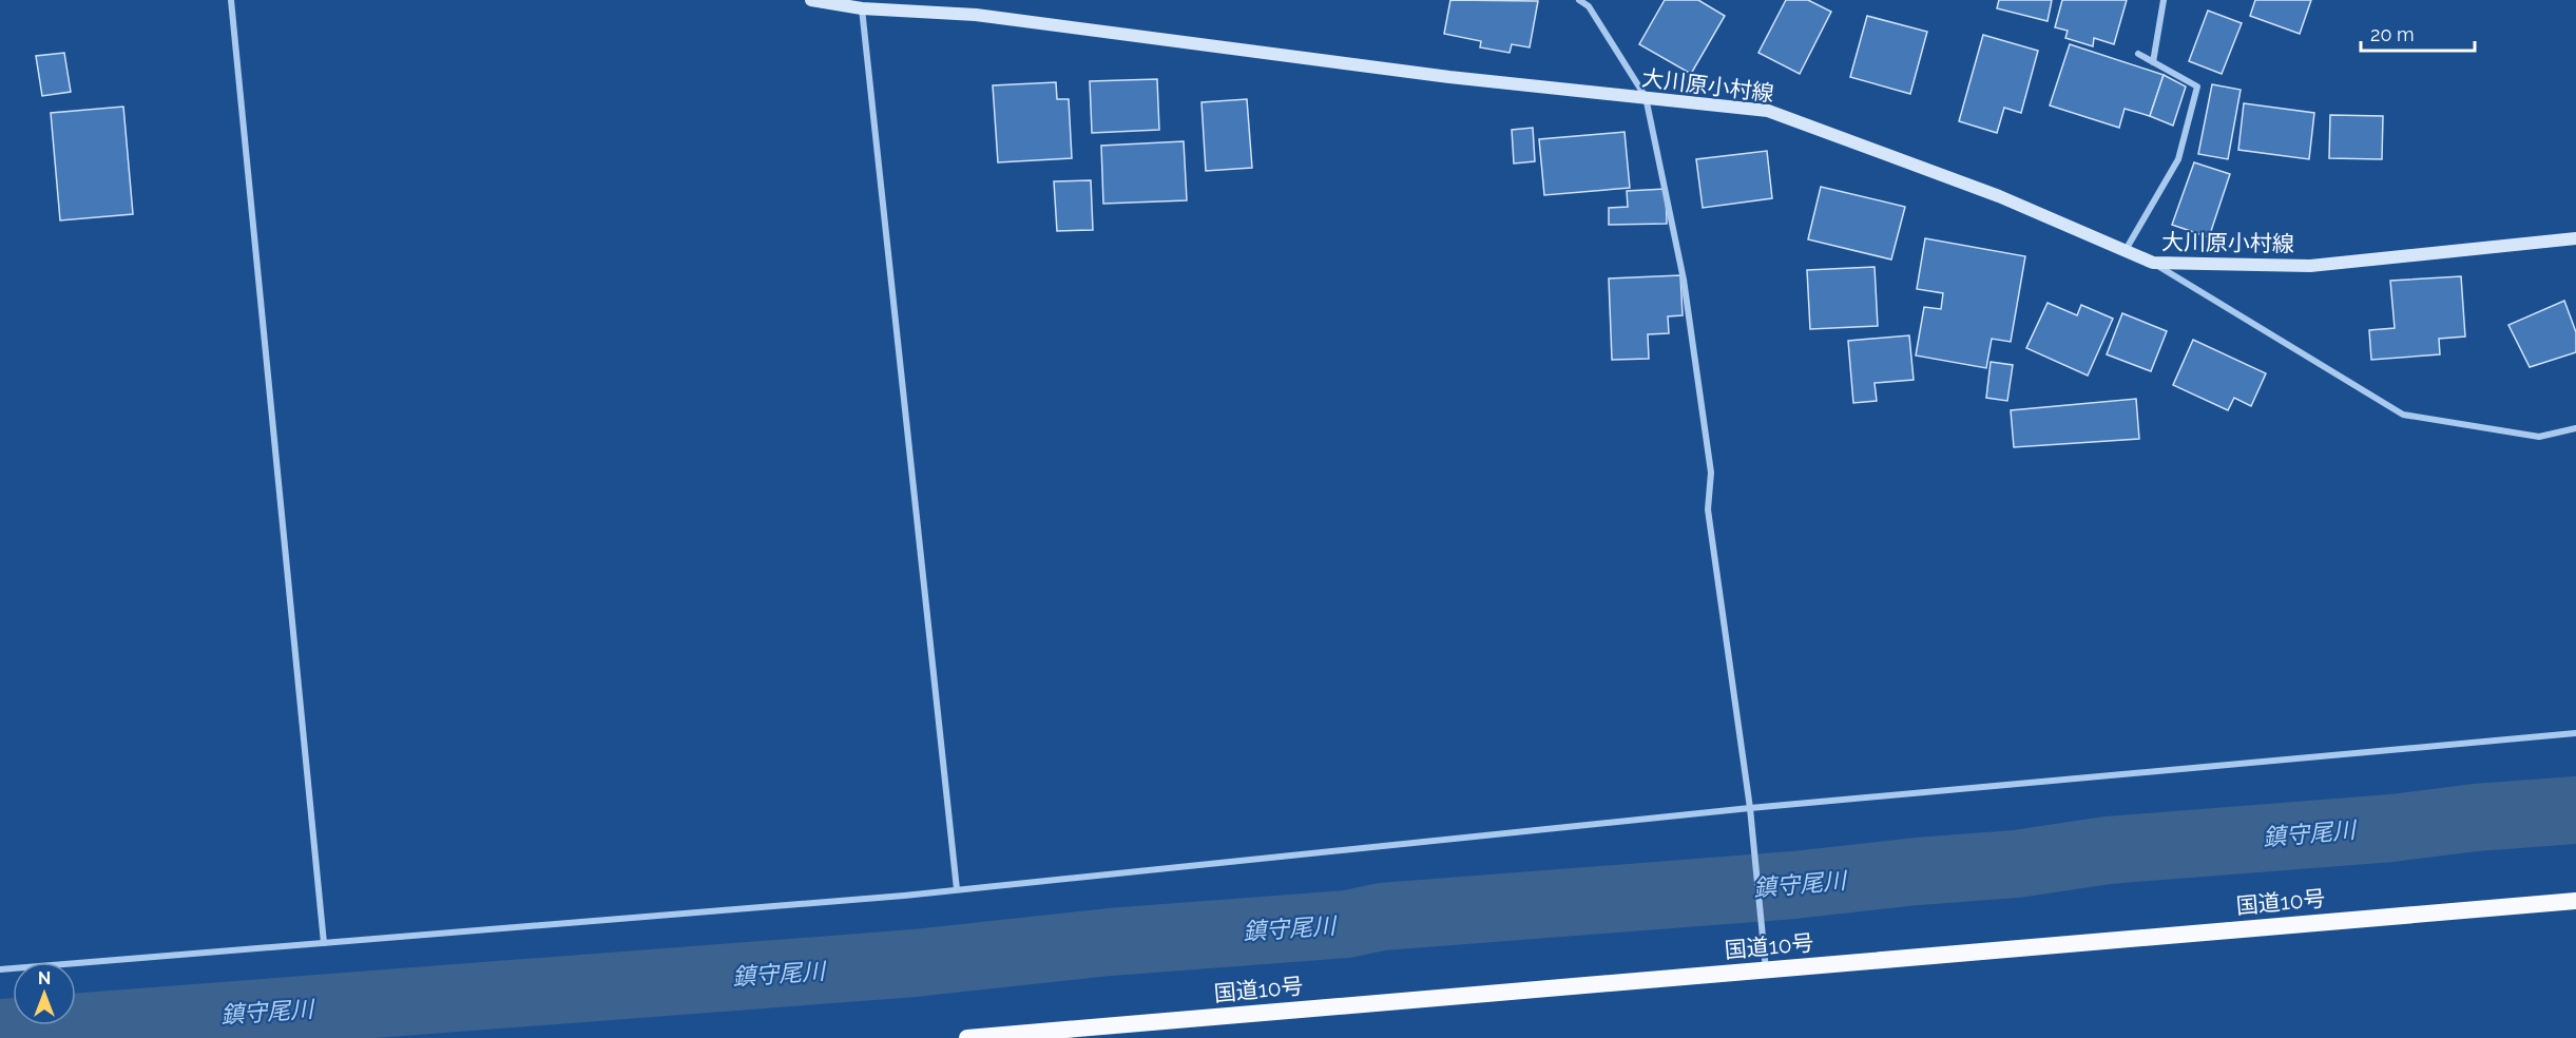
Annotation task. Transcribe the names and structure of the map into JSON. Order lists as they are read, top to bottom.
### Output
{
  "streets": {
    "highway": ["国道10号"],
    "main road": ["大川原小村線"]
  },
  "water": ["鎮守尾川"],
  "scale_bar": "20 m",
  "north": "top"
}
